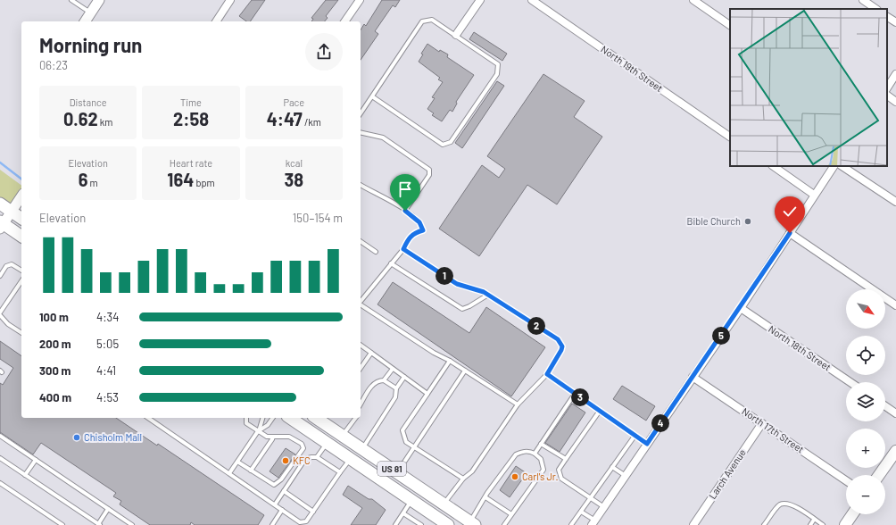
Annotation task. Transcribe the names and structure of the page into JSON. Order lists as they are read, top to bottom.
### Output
{
  "streets": {
    "main road": ["US 81"],
    "street": [
      "North 19th Street",
      "North 18th Street",
      "North 17th Street",
      "Larch Avenue"
    ]
  },
  "crossings": [
    ["North 17th Street", "Larch Avenue"]
  ],
  "places": [
    "Bible Church",
    "Chisholm Mall",
    "KFC",
    "Carl's Jr."
  ],
  "north": "bottom right",
  "page": {
    "heading": ["Morning run", "06:23"],
    "stats": [
      ["Distance", "0.62 km"],
      ["Time", "2:58"],
      ["Pace", "4:47 /km"],
      ["Elevation", "6 m"],
      ["Heart rate", "164 bpm"],
      ["kcal", "38"]
    ],
    "chart": ["Elevation", "150–154 m"],
    "pins": [
      "1",
      "2",
      "5",
      "3",
      "4"
    ],
    "map_buttons": ["+", "−"],
    "list": [
      {
        "name": "100 m",
        "note": "4:34"
      },
      {
        "name": "200 m",
        "note": "5:05"
      },
      {
        "name": "300 m",
        "note": "4:41"
      },
      {
        "name": "400 m",
        "note": "4:53"
      }
    ]
  }
}
